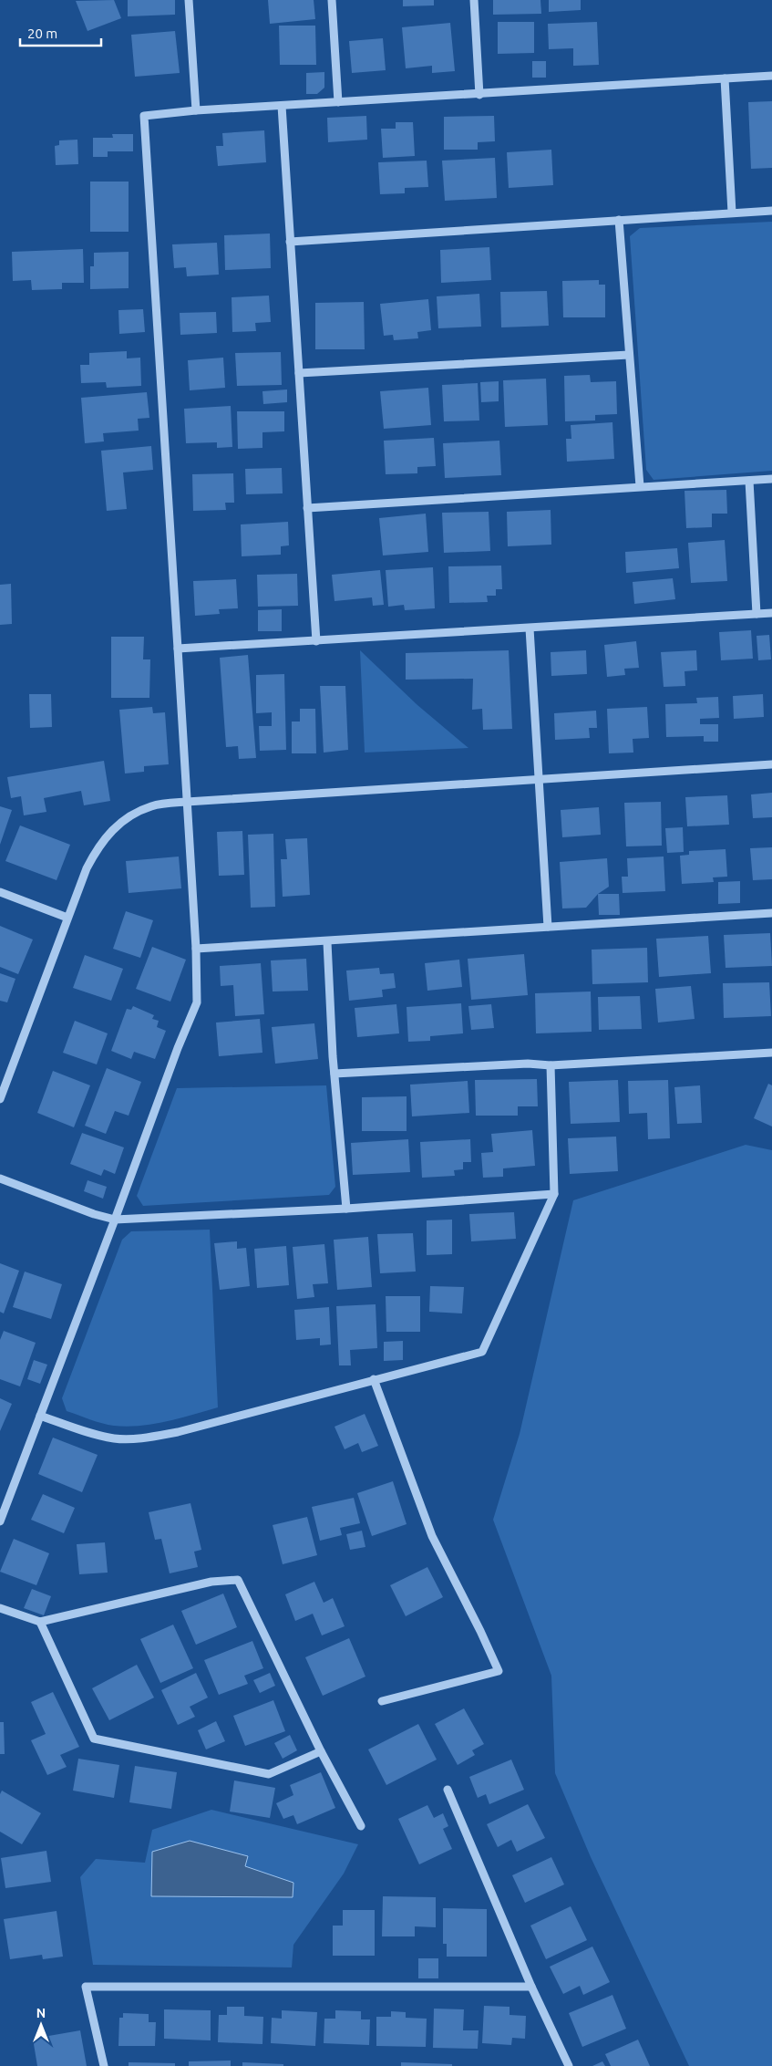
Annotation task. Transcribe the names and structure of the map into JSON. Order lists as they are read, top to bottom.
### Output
{
  "scale_bar": "20 m",
  "north": "top"
}
